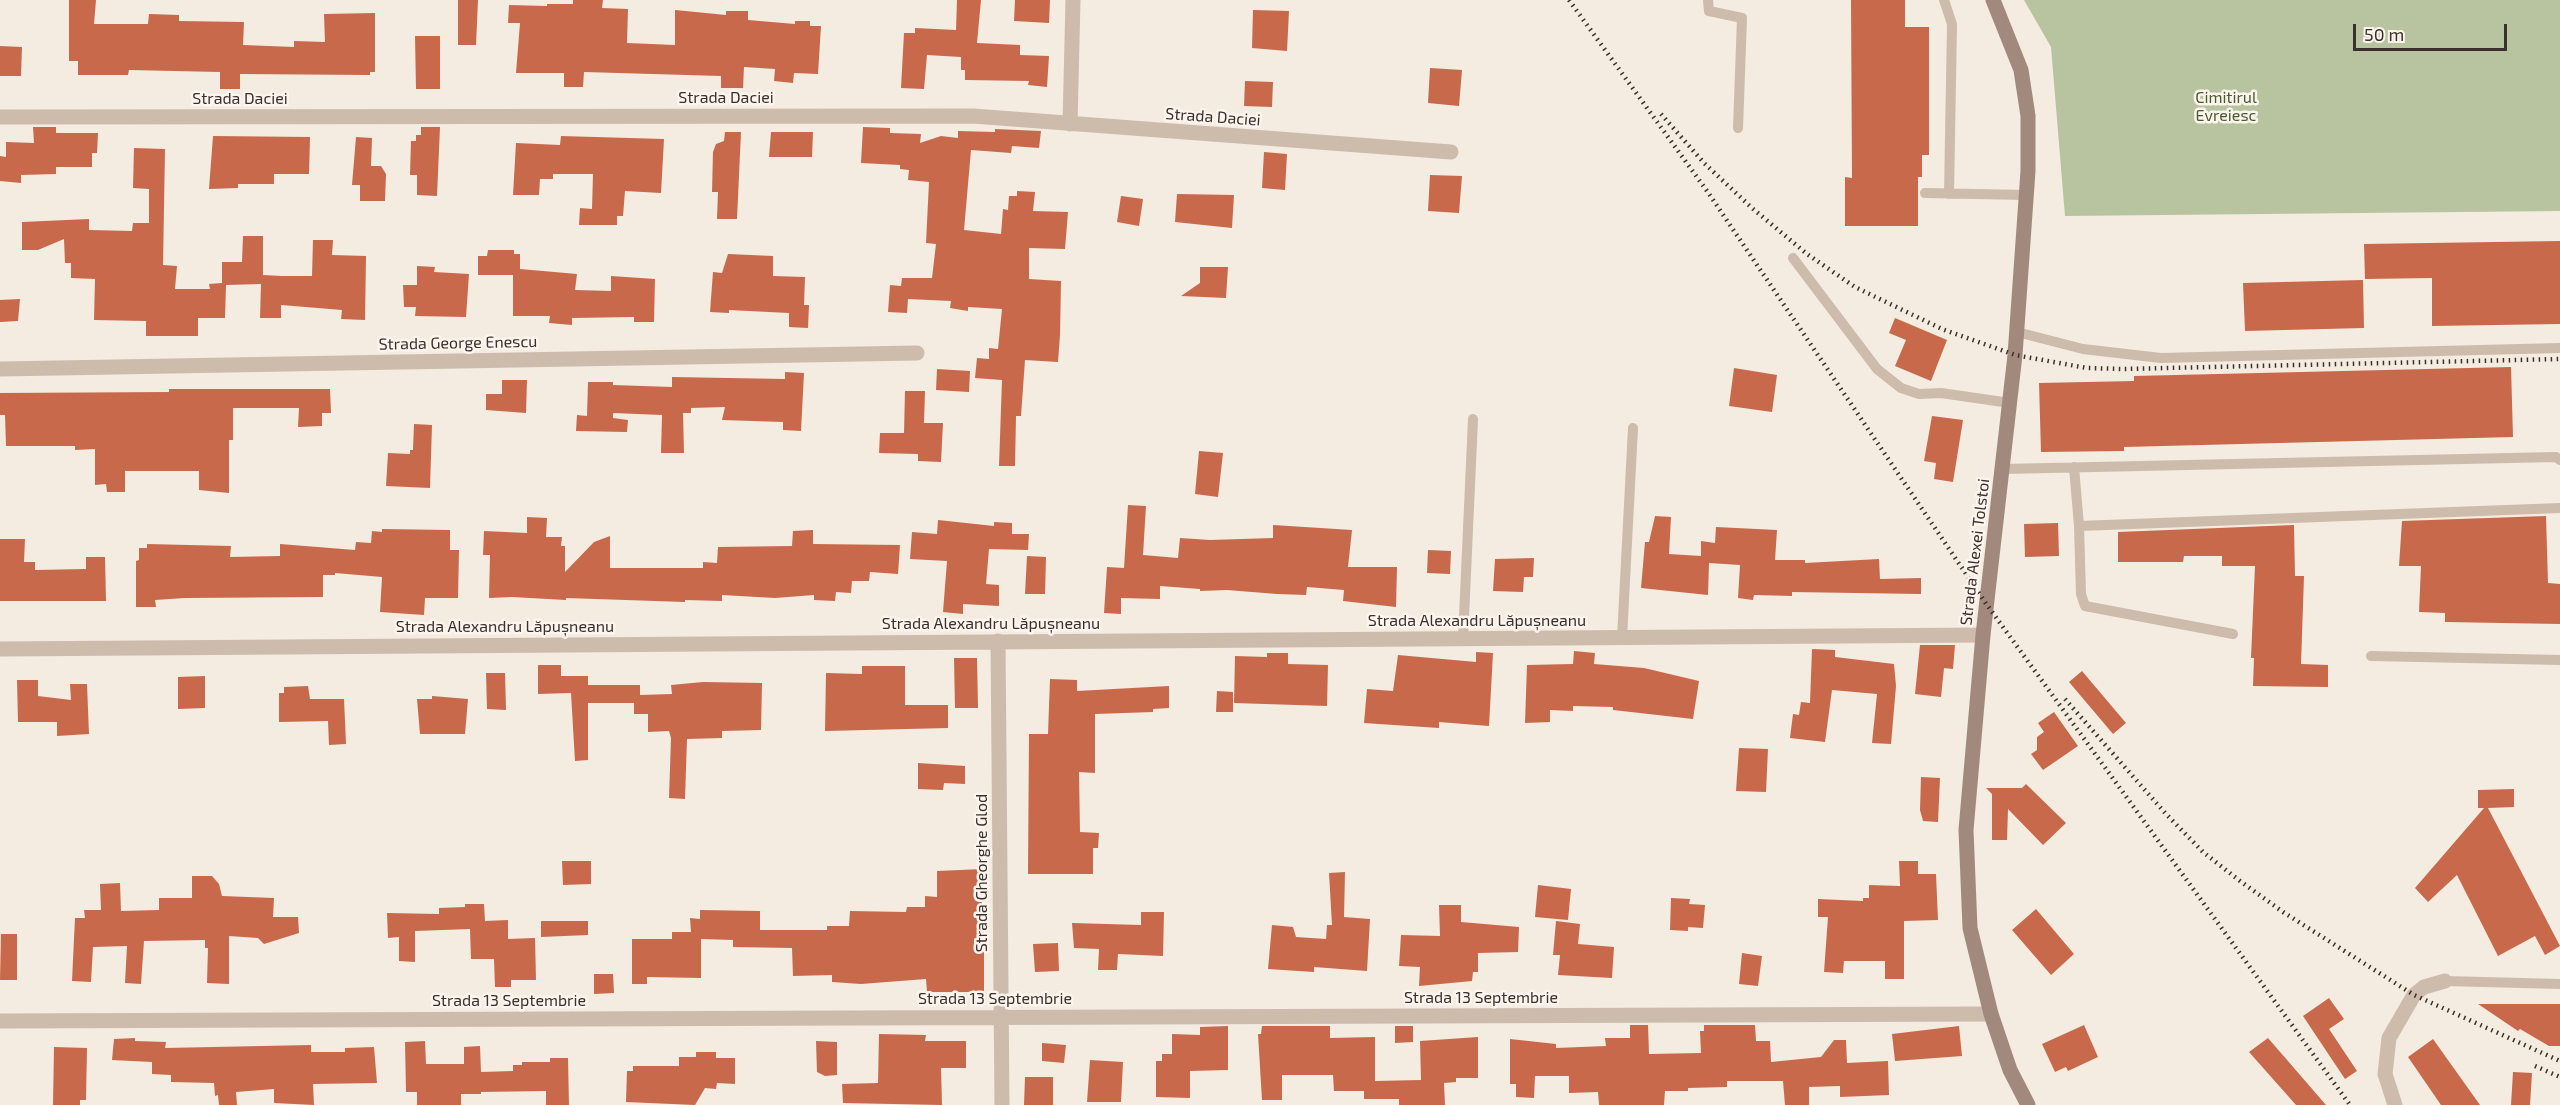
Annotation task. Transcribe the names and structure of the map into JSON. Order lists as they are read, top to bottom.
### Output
{
  "streets": {
    "main road": ["Strada Alexei Tolstoi"],
    "street": [
      "Strada Daciei",
      "Strada George Enescu",
      "Strada Alexandru Lăpușneanu",
      "Strada Gheorghe Glod",
      "Strada 13 Septembrie"
    ]
  },
  "crossings": [
    ["Strada Alexei Tolstoi", "Strada Alexandru Lăpușneanu"],
    ["Strada Alexei Tolstoi", "Strada 13 Septembrie"],
    ["Strada Alexandru Lăpușneanu", "Strada Gheorghe Glod"],
    ["Strada Gheorghe Glod", "Strada 13 Septembrie"]
  ],
  "parks": ["Cimitirul Evreiesc"],
  "scale_bar": "50 m"
}
